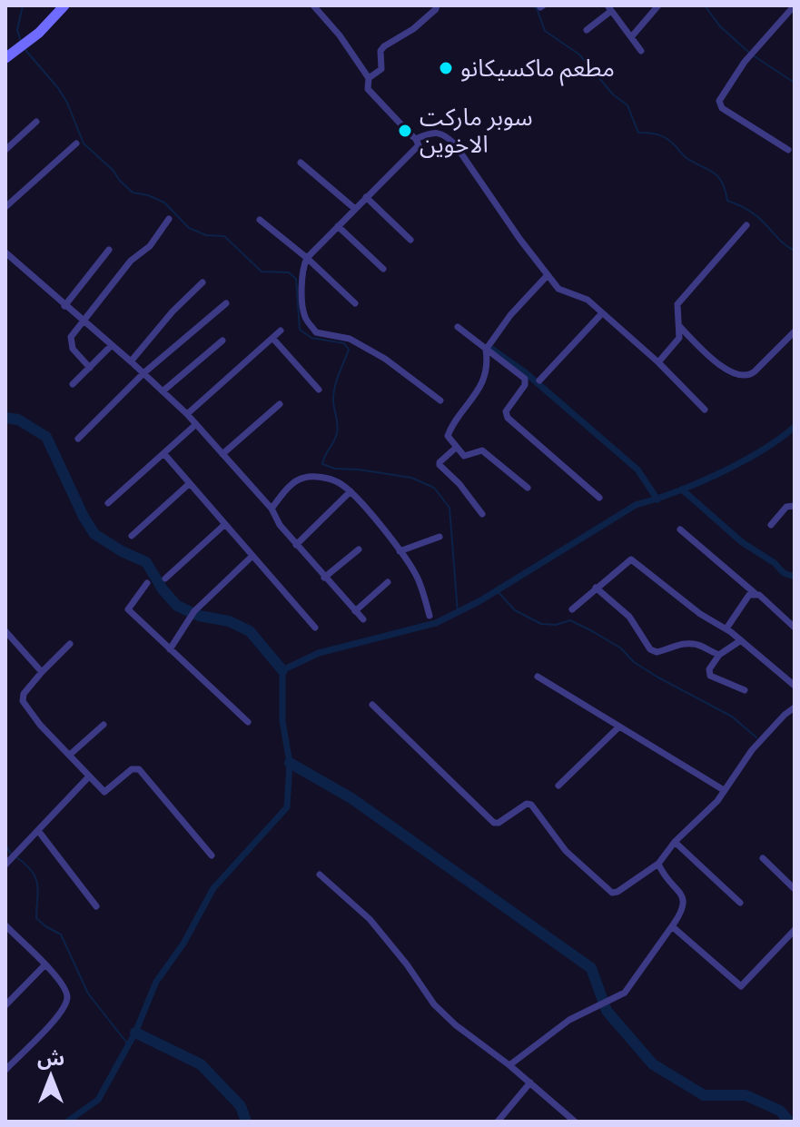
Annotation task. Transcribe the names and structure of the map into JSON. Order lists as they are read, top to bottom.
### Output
{
  "places": ["مطعم ماكسيكانو", "سوبر ماركت الاخوين"],
  "north": "top"
}
